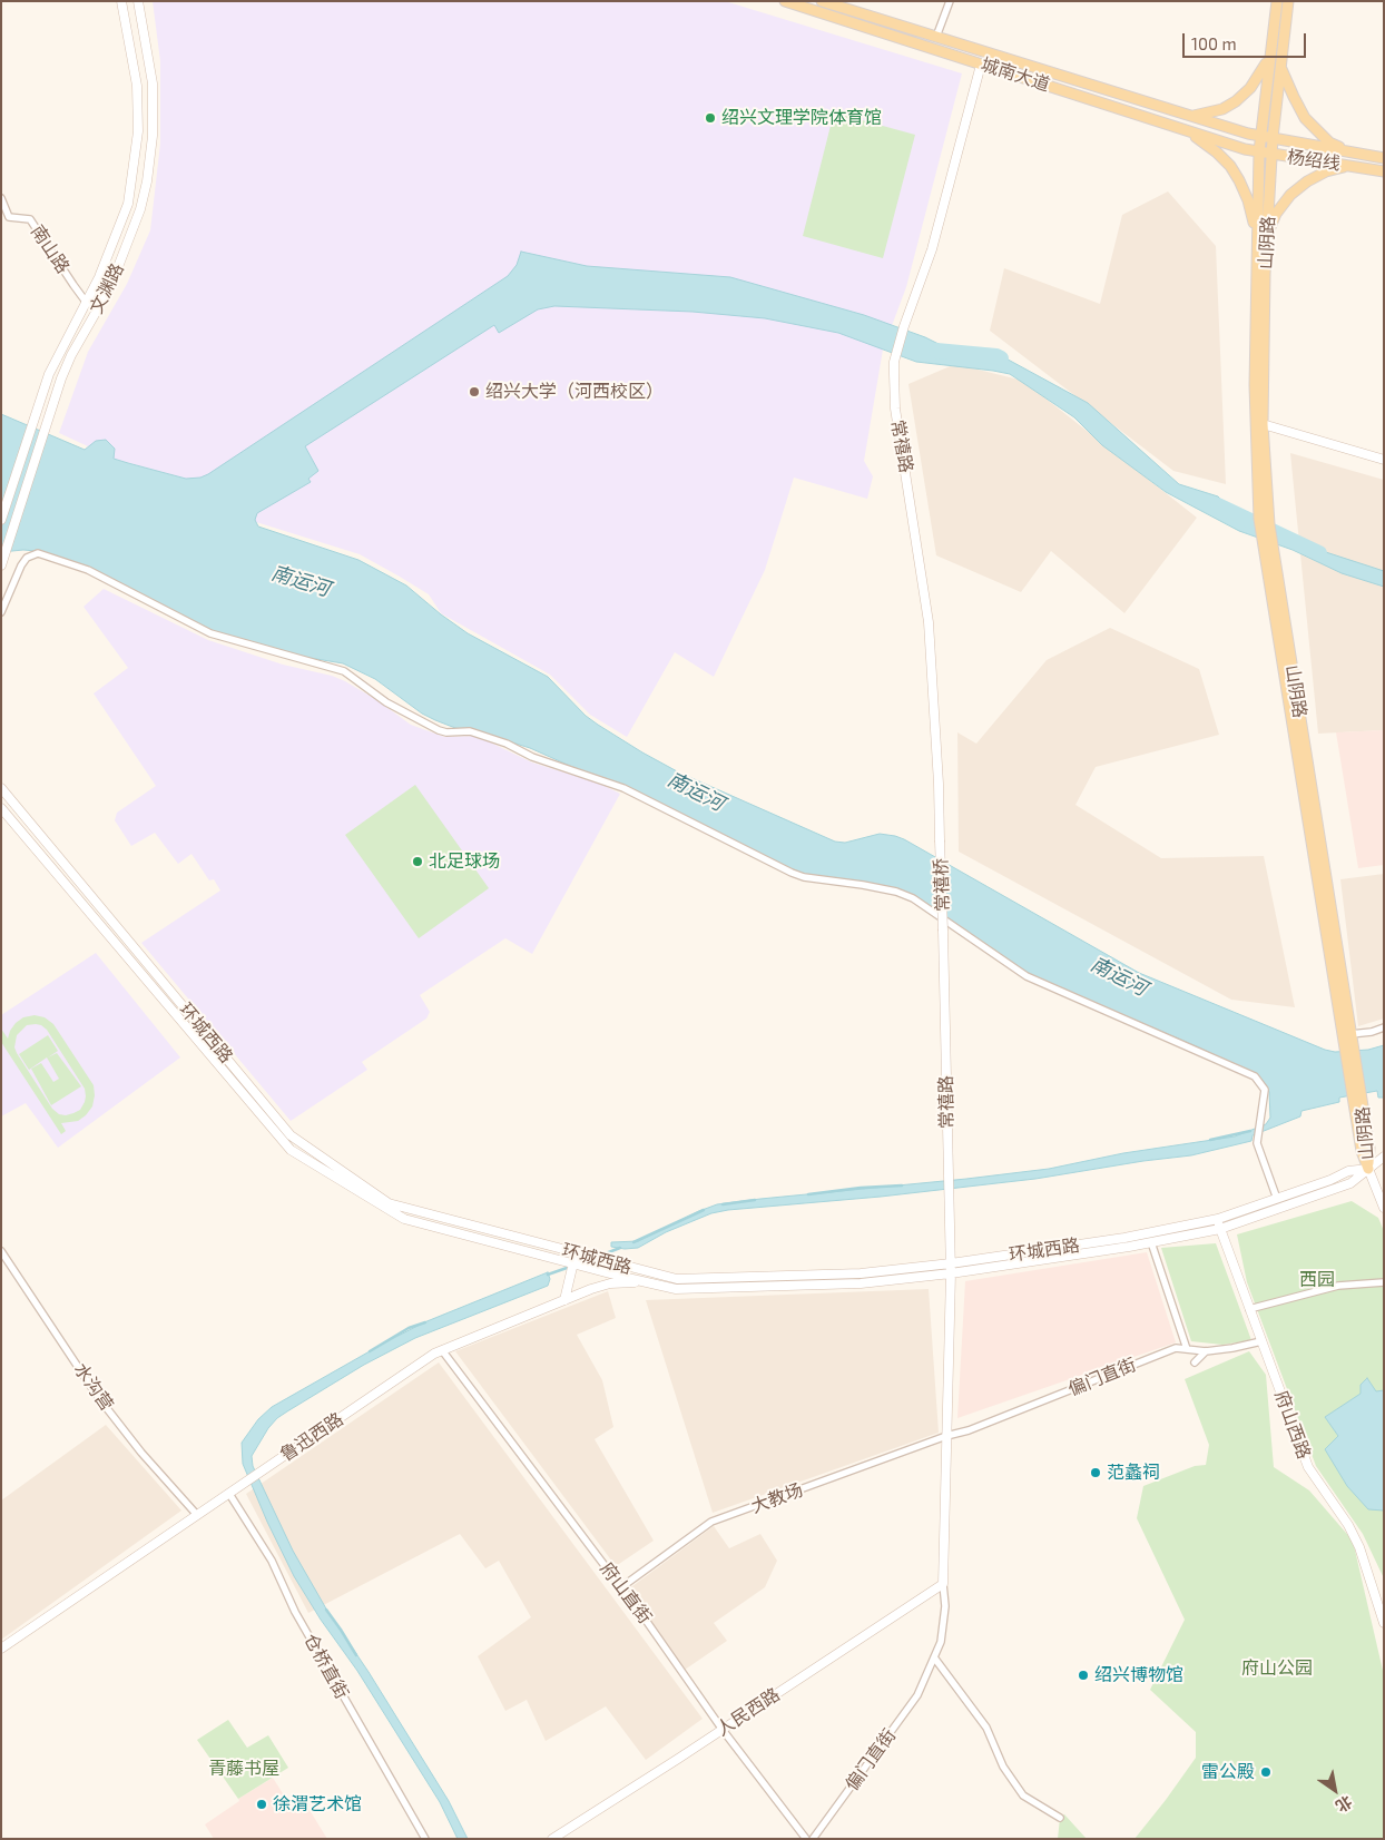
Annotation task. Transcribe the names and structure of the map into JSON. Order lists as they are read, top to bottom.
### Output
{
  "streets": {
    "main road": [
      "城南大道",
      "杨绍线",
      "山阴路",
      "文渊路",
      "常禧路",
      "常禧桥",
      "环城西路",
      "府山西路",
      "鲁迅西路",
      "人民西路"
    ],
    "street": [
      "南山路",
      "偏门直街",
      "水沟营",
      "大教场",
      "府山直街",
      "仓桥直街"
    ]
  },
  "crossings": [
    ["城南大道", "杨绍线"],
    ["城南大道", "常禧路"],
    ["杨绍线", "山阴路"],
    ["山阴路", "环城西路"],
    ["南山路", "文渊路"],
    ["常禧路", "常禧桥"],
    ["常禧路", "环城西路"],
    ["常禧路", "偏门直街"],
    ["常禧路", "大教场"],
    ["常禧路", "人民西路"],
    ["环城西路", "府山西路"],
    ["环城西路", "鲁迅西路"],
    ["偏门直街", "府山西路"],
    ["偏门直街", "大教场"],
    ["偏门直街", "人民西路"],
    ["水沟营", "鲁迅西路"],
    ["鲁迅西路", "府山直街"],
    ["鲁迅西路", "仓桥直街"],
    ["大教场", "府山直街"],
    ["府山直街", "人民西路"]
  ],
  "water": ["南运河"],
  "parks": ["西园", "府山公园", "青藤书屋"],
  "places": [
    "绍兴文理学院体育馆",
    "绍兴大学（河西校区）",
    "北足球场",
    "范蠡祠",
    "绍兴博物馆",
    "雷公殿",
    "徐渭艺术馆"
  ],
  "scale_bar": "100 m",
  "north": "bottom right"
}
